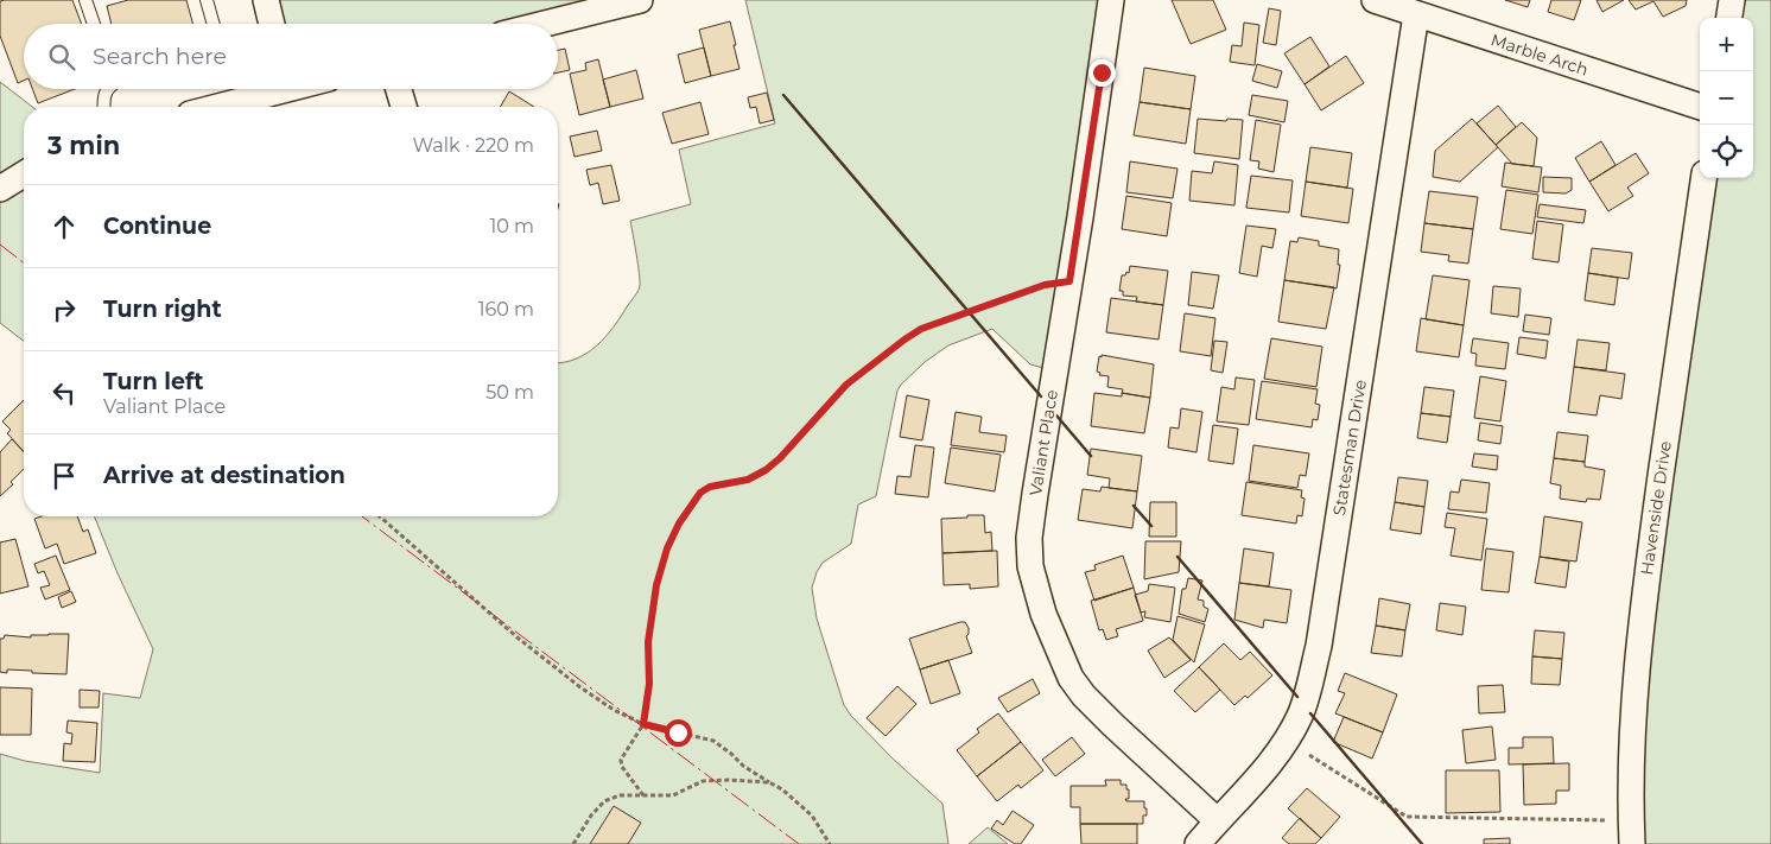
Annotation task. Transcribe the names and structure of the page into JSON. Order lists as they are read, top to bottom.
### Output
{
  "streets": {
    "street": [
      "Marble Arch",
      "Valiant Place",
      "Statesman Drive",
      "Havenside Drive"
    ]
  },
  "crossings": [
    ["Marble Arch", "Statesman Drive"],
    ["Valiant Place", "Statesman Drive"]
  ],
  "page": {
    "map_buttons": ["+", "−"],
    "search": "Search here",
    "heading": ["3 min", "Walk · 220 m"],
    "list": [
      ["Continue", "10 m"],
      ["Turn right", "160 m"],
      ["Turn left", "Valiant Place", "50 m"],
      "Arrive at destination"
    ]
  }
}
